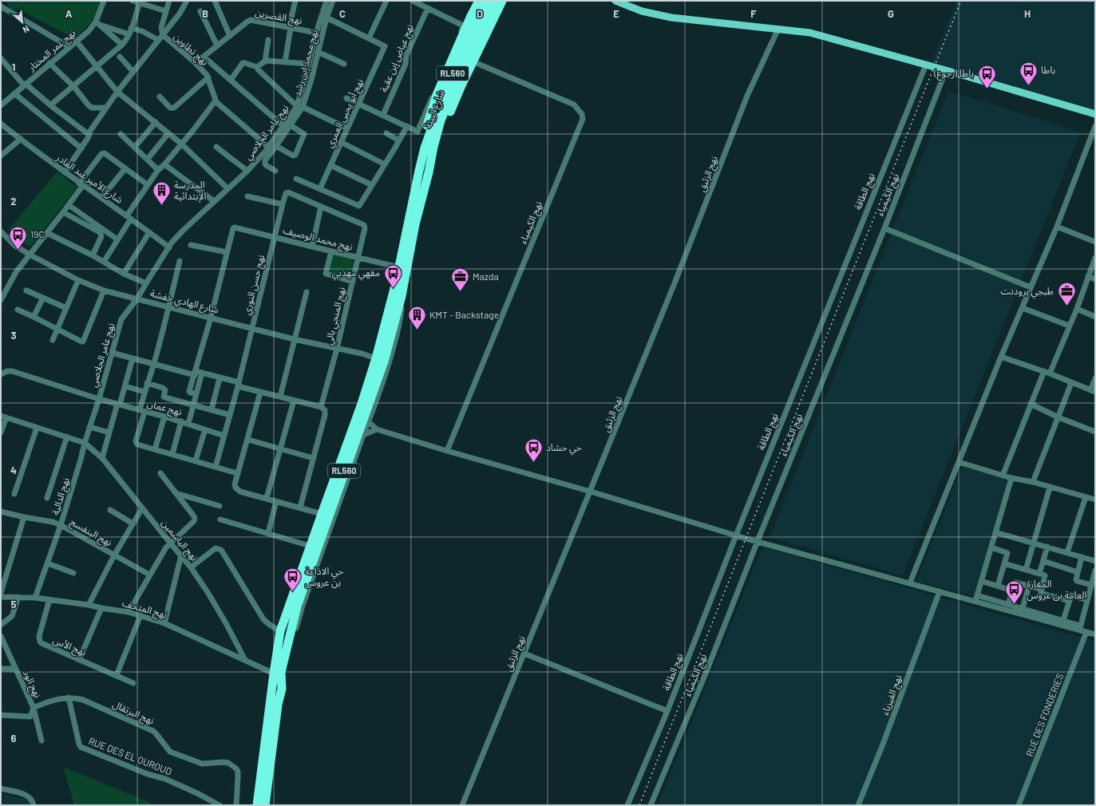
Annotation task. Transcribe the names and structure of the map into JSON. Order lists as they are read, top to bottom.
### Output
{
  "streets": {
    "highway": ["RL560", "شارع البيئة"],
    "street": [
      "نهج القصرين",
      "نهج تطاوين",
      "نهج عمر المختار",
      "نهج عياض إبن عقبة",
      "نهج محمد إبن رشد",
      "نهج أبو يحيى العمري",
      "نهج عامر الجلاصي",
      "نهج الزئبق",
      "شارع الأمير عبد القادر",
      "نهج الطاقة",
      "نهج الكيمياء",
      "نهج محمد الوصيف",
      "نهج حسن النوري",
      "شارع الهادي خفشة",
      "نهج المنجي بالي",
      "نهج عمان",
      "نهج الدالية",
      "نهج البنفسج",
      "نهج الياسمين",
      "نهج المتحف",
      "نهج الأس",
      "نهج الود",
      "نهج الفيزياء",
      "نهج البرتقال",
      "RUE DES FONDERIES",
      "RUE DES EL OUROUD"
    ]
  },
  "crossings": [
    ["نهج القصرين", "نهج تطاوين"],
    ["نهج القصرين", "نهج عامر الجلاصي"],
    ["نهج محمد إبن رشد", "نهج عامر الجلاصي"],
    ["RL560", "شارع البيئة"],
    ["RL560", "نهج محمد الوصيف"],
    ["RL560", "شارع الهادي خفشة"],
    ["RL560", "نهج المتحف"],
    ["نهج عامر الجلاصي", "شارع الأمير عبد القادر"],
    ["نهج عامر الجلاصي", "شارع الهادي خفشة"],
    ["نهج عامر الجلاصي", "نهج عمان"],
    ["نهج عامر الجلاصي", "نهج الدالية"],
    ["نهج محمد الوصيف", "نهج حسن النوري"],
    ["نهج محمد الوصيف", "نهج المنجي بالي"],
    ["نهج حسن النوري", "شارع الهادي خفشة"],
    ["نهج حسن النوري", "نهج المنجي بالي"],
    ["نهج حسن النوري", "نهج عمان"],
    ["شارع الهادي خفشة", "نهج المنجي بالي"],
    ["نهج عمان", "نهج الدالية"],
    ["نهج الدالية", "نهج البنفسج"],
    ["نهج الدالية", "نهج الياسمين"],
    ["نهج الدالية", "نهج المتحف"],
    ["نهج الياسمين", "نهج المتحف"],
    ["نهج المتحف", "نهج الأس"],
    ["نهج الود", "نهج البرتقال"],
    ["نهج البرتقال", "RUE DES EL OUROUD"]
  ],
  "places": {
    "bus stop": [
      "باطا",
      "باطا (رجوع)",
      "19C",
      "مقهي مهذبي",
      "حي حشاد",
      "حي الاذاعة بن عروس",
      "المغازة العامة بن عروس"
    ],
    "building": ["المدرسة الإبتدائية", "KMT - Backstage"],
    "office": ["Mazda", "طبجي برودنت"]
  },
  "north": "bottom right",
  "grid": {
    "columns": [
      "A",
      "B",
      "C",
      "D",
      "E",
      "F",
      "G",
      "H"
    ],
    "rows": [
      "1",
      "2",
      "3",
      "4",
      "5",
      "6"
    ]
  }
}
